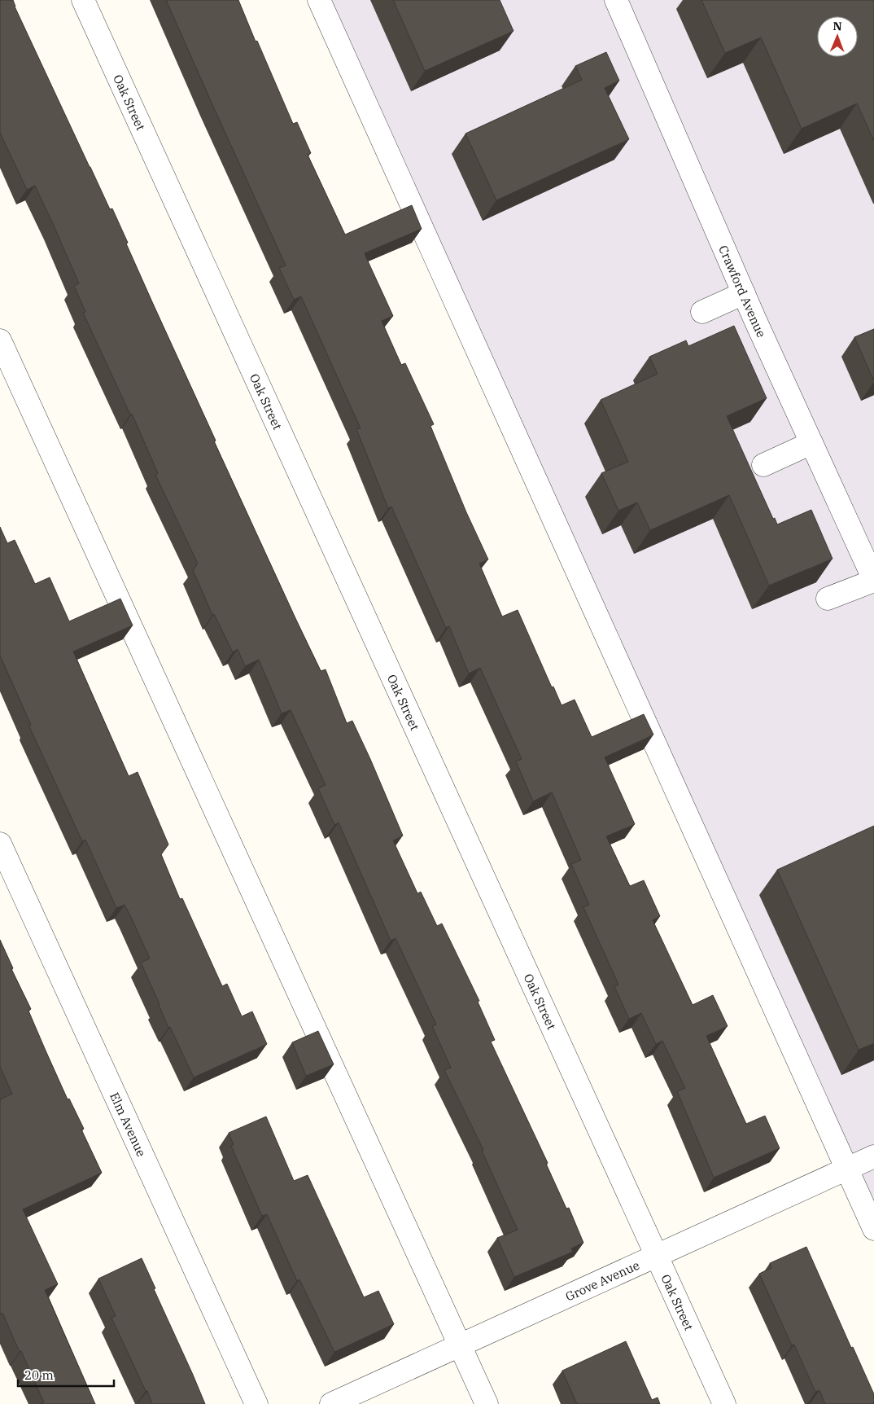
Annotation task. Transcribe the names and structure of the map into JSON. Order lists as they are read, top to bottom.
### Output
{
  "streets": {
    "street": [
      "Oak Street",
      "Crawford Avenue",
      "Elm Avenue",
      "Grove Avenue"
    ]
  },
  "crossings": [
    ["Oak Street", "Grove Avenue"]
  ],
  "scale_bar": "20 m",
  "north": "top"
}
